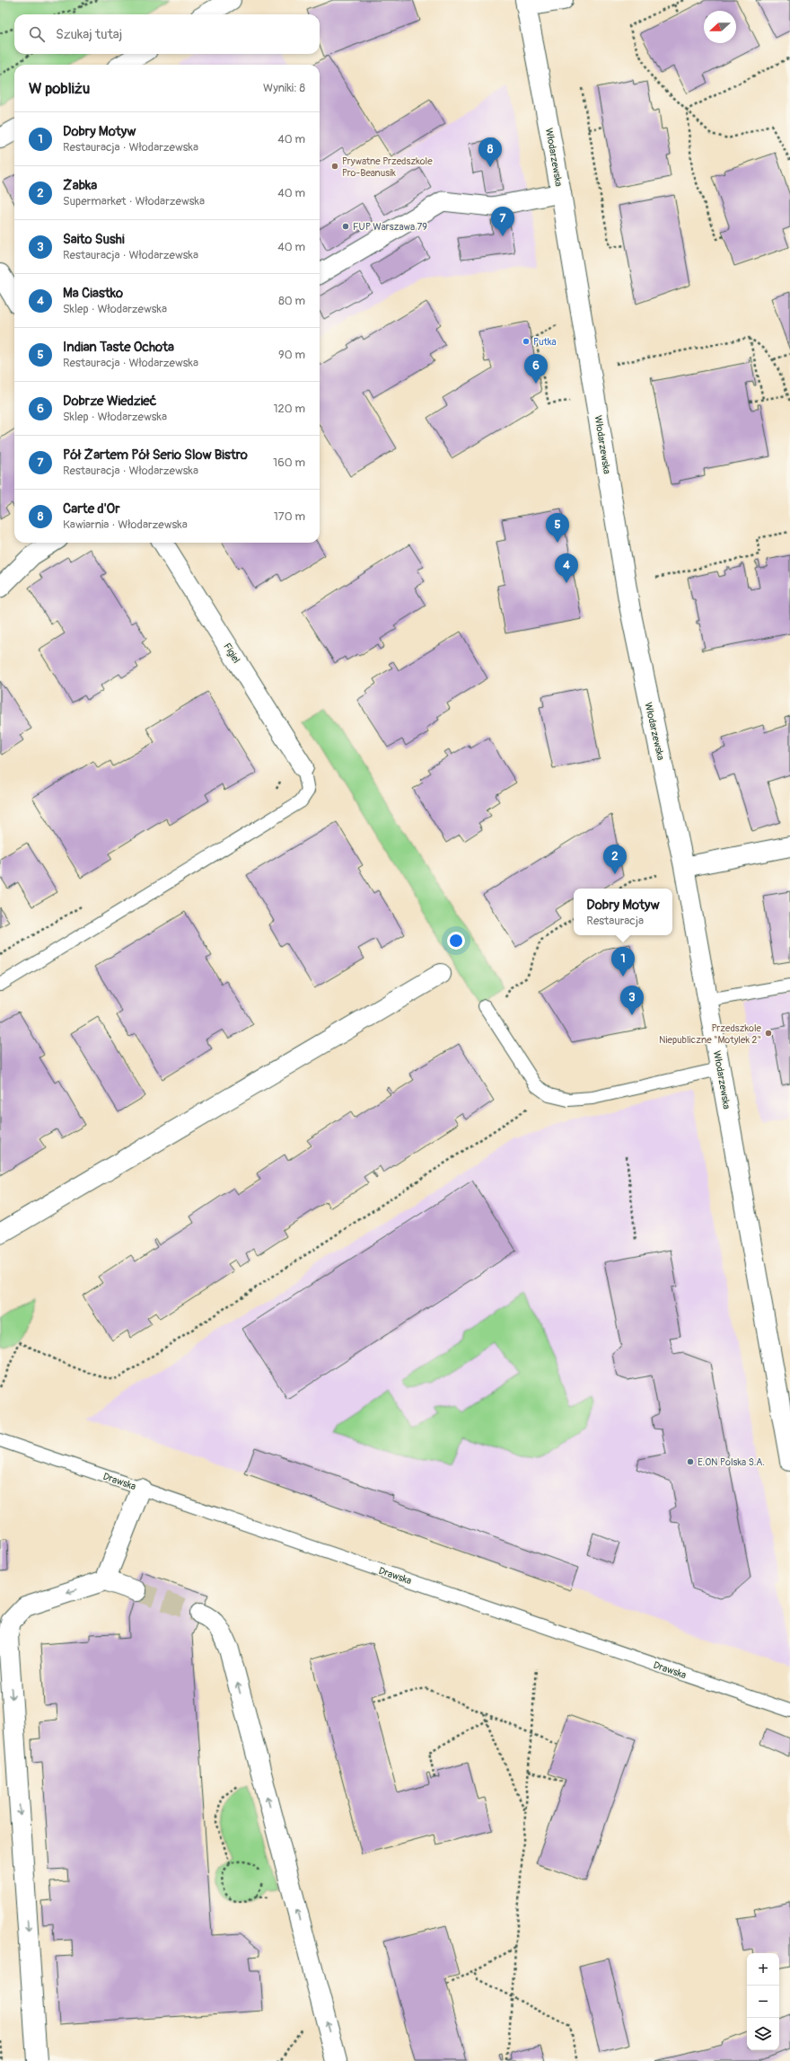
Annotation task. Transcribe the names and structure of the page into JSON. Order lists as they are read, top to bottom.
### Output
{
  "streets": {
    "street": ["Włodarzewska", "Figiel"],
    "lane": ["Drawska"]
  },
  "places": [
    "Prywatne Przedszkole Pro-Beanusik",
    "FUP Warszawa 79",
    "Putka",
    "Przedszkole Niepubliczne \"Motylek 2\"",
    "E.ON Polska S.A."
  ],
  "north": "left",
  "page": {
    "search": "Szukaj tutaj",
    "heading": ["W pobliżu", "Wyniki: 8"],
    "list": [
      {
        "mark": "1",
        "name": "Dobry Motyw",
        "note": "Restauracja · Włodarzewska",
        "value": "40 m"
      },
      {
        "mark": "2",
        "name": "Żabka",
        "note": "Supermarket · Włodarzewska",
        "value": "40 m"
      },
      {
        "mark": "3",
        "name": "Saito Sushi",
        "note": "Restauracja · Włodarzewska",
        "value": "40 m"
      },
      {
        "mark": "4",
        "name": "Ma Ciastko",
        "note": "Sklep · Włodarzewska",
        "value": "80 m"
      },
      {
        "mark": "5",
        "name": "Indian Taste Ochota",
        "note": "Restauracja · Włodarzewska",
        "value": "90 m"
      },
      {
        "mark": "6",
        "name": "Dobrze Wiedzieć",
        "note": "Sklep · Włodarzewska",
        "value": "120 m"
      },
      {
        "mark": "7",
        "name": "Pół Żartem Pół Serio Slow Bistro",
        "note": "Restauracja · Włodarzewska",
        "value": "160 m"
      },
      {
        "mark": "8",
        "name": "Carte d'Or",
        "note": "Kawiarnia · Włodarzewska",
        "value": "170 m"
      }
    ],
    "pins": [
      "8",
      "7",
      "6",
      "5",
      "4",
      "2",
      "1",
      "3"
    ],
    "popup": ["Dobry Motyw", "Restauracja"],
    "map_buttons": ["+", "−"]
  }
}
